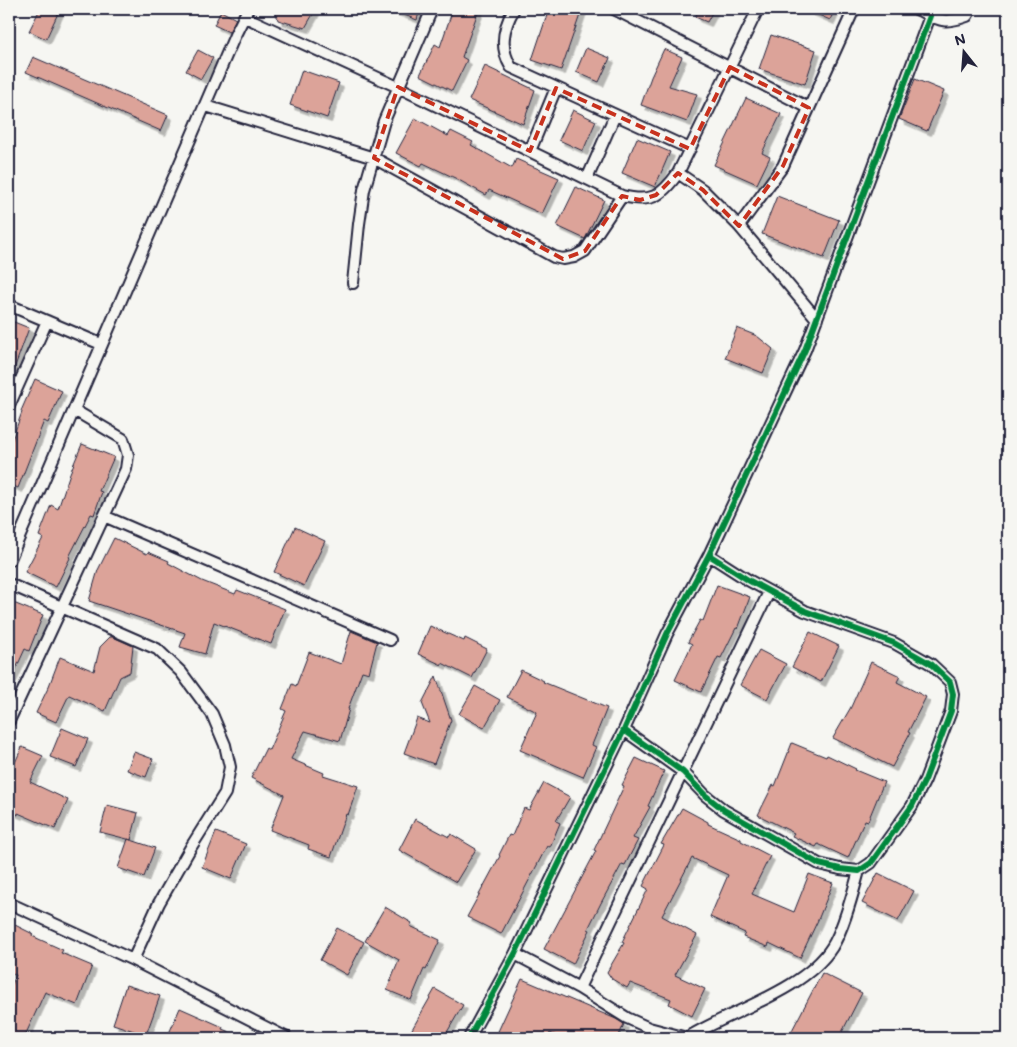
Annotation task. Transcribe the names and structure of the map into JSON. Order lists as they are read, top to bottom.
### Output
{
  "north": "top"
}
